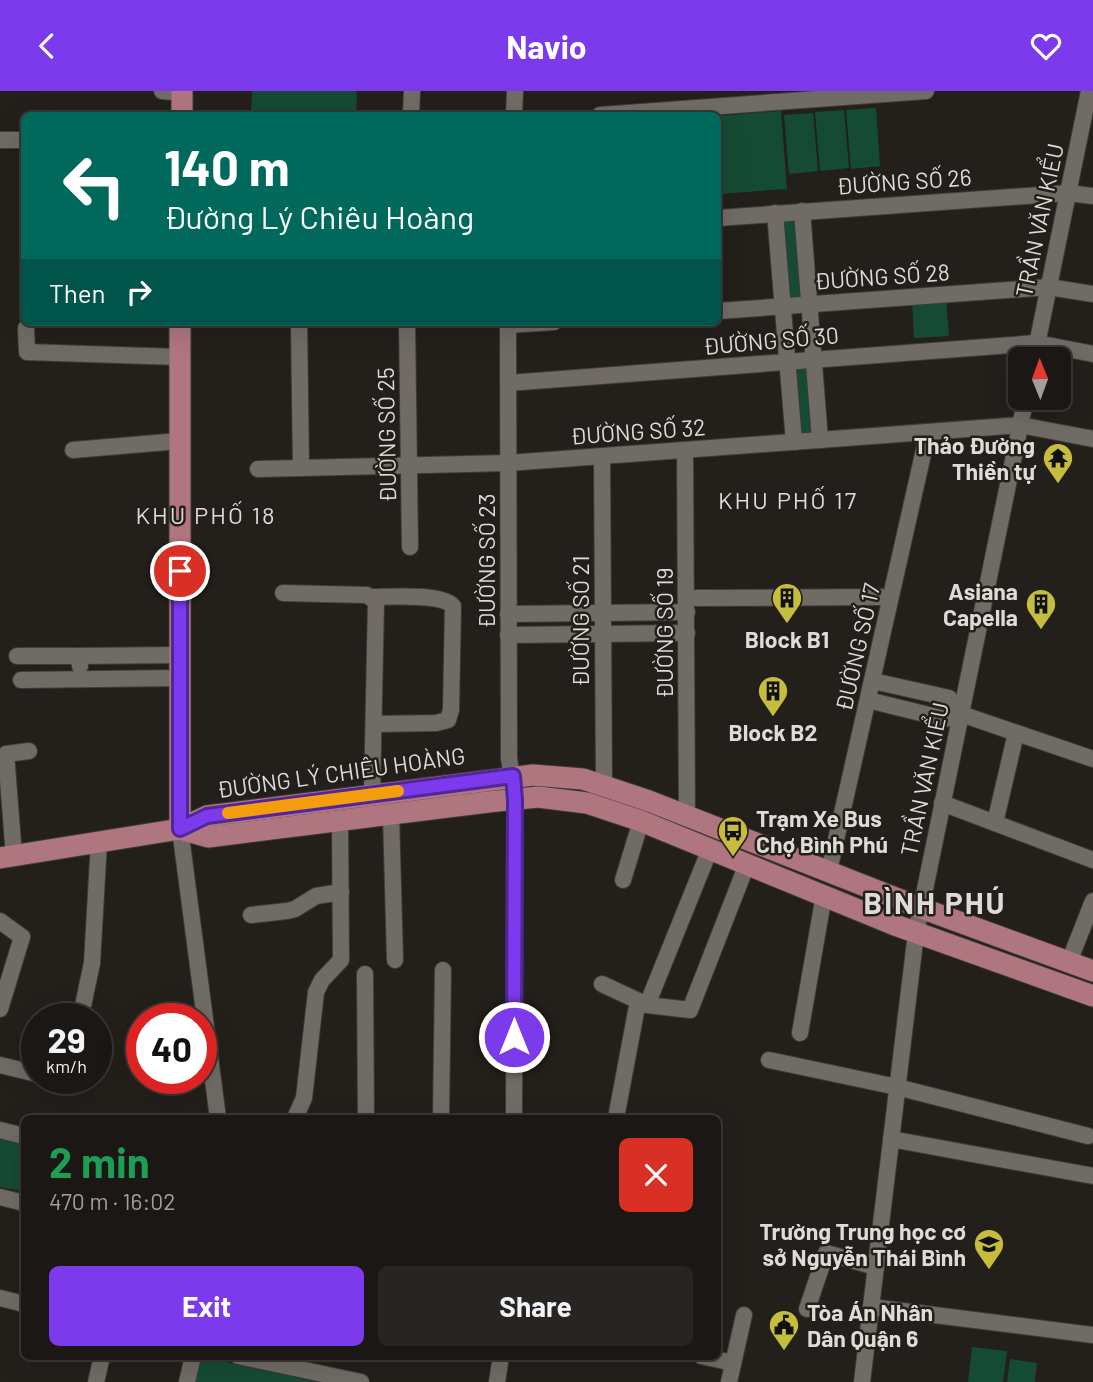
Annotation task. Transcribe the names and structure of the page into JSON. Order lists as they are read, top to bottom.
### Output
{
  "streets": {
    "main road": ["ĐƯỜNG LÝ CHIÊU HOÀNG"],
    "street": [
      "ĐƯỜNG SỐ 26",
      "TRẦN VĂN KIỂU",
      "ĐƯỜNG SỐ 28",
      "ĐƯỜNG SỐ 30",
      "ĐƯỜNG SỐ 32",
      "ĐƯỜNG SỐ 25",
      "ĐƯỜNG SỐ 23",
      "ĐƯỜNG SỐ 21",
      "ĐƯỜNG SỐ 19",
      "ĐƯỜNG SỐ 17"
    ]
  },
  "crossings": [
    ["ĐƯỜNG SỐ 26", "TRẦN VĂN KIỂU"],
    ["TRẦN VĂN KIỂU", "ĐƯỜNG SỐ 28"],
    ["TRẦN VĂN KIỂU", "ĐƯỜNG SỐ 32"],
    ["TRẦN VĂN KIỂU", "ĐƯỜNG LÝ CHIÊU HOÀNG"],
    ["ĐƯỜNG SỐ 30", "ĐƯỜNG SỐ 23"],
    ["ĐƯỜNG SỐ 32", "ĐƯỜNG SỐ 25"],
    ["ĐƯỜNG SỐ 32", "ĐƯỜNG SỐ 23"],
    ["ĐƯỜNG SỐ 32", "ĐƯỜNG SỐ 21"],
    ["ĐƯỜNG SỐ 32", "ĐƯỜNG SỐ 19"],
    ["ĐƯỜNG SỐ 32", "ĐƯỜNG SỐ 17"],
    ["ĐƯỜNG SỐ 23", "ĐƯỜNG LÝ CHIÊU HOÀNG"],
    ["ĐƯỜNG SỐ 21", "ĐƯỜNG LÝ CHIÊU HOÀNG"],
    ["ĐƯỜNG SỐ 19", "ĐƯỜNG LÝ CHIÊU HOÀNG"],
    ["ĐƯỜNG SỐ 17", "ĐƯỜNG LÝ CHIÊU HOÀNG"]
  ],
  "districts": ["KHU PHỐ 17", "KHU PHỐ 18", "BÌNH PHÚ"],
  "places": {
    "temple": ["Thảo Đường Thiền tự"],
    "building": ["Block B1", "Asiana Capella", "Block B2"],
    "bus stop": ["Trạm Xe Bus Chợ Bình Phú"],
    "school or university": ["Trường Trung học cơ sở Nguyễn Thái Bình"],
    "public building": ["Tòa Án Nhân Dân Quận 6"]
  },
  "north": "top",
  "page": {
    "header": "Navio",
    "turn": ["140 m", "Đường Lý Chiêu Hoàng"],
    "then": "Then",
    "speed": "29 km/h",
    "limit": "40",
    "heading": ["2 min", "470 m · 16:02"],
    "buttons": ["Exit", "Share"]
  }
}
